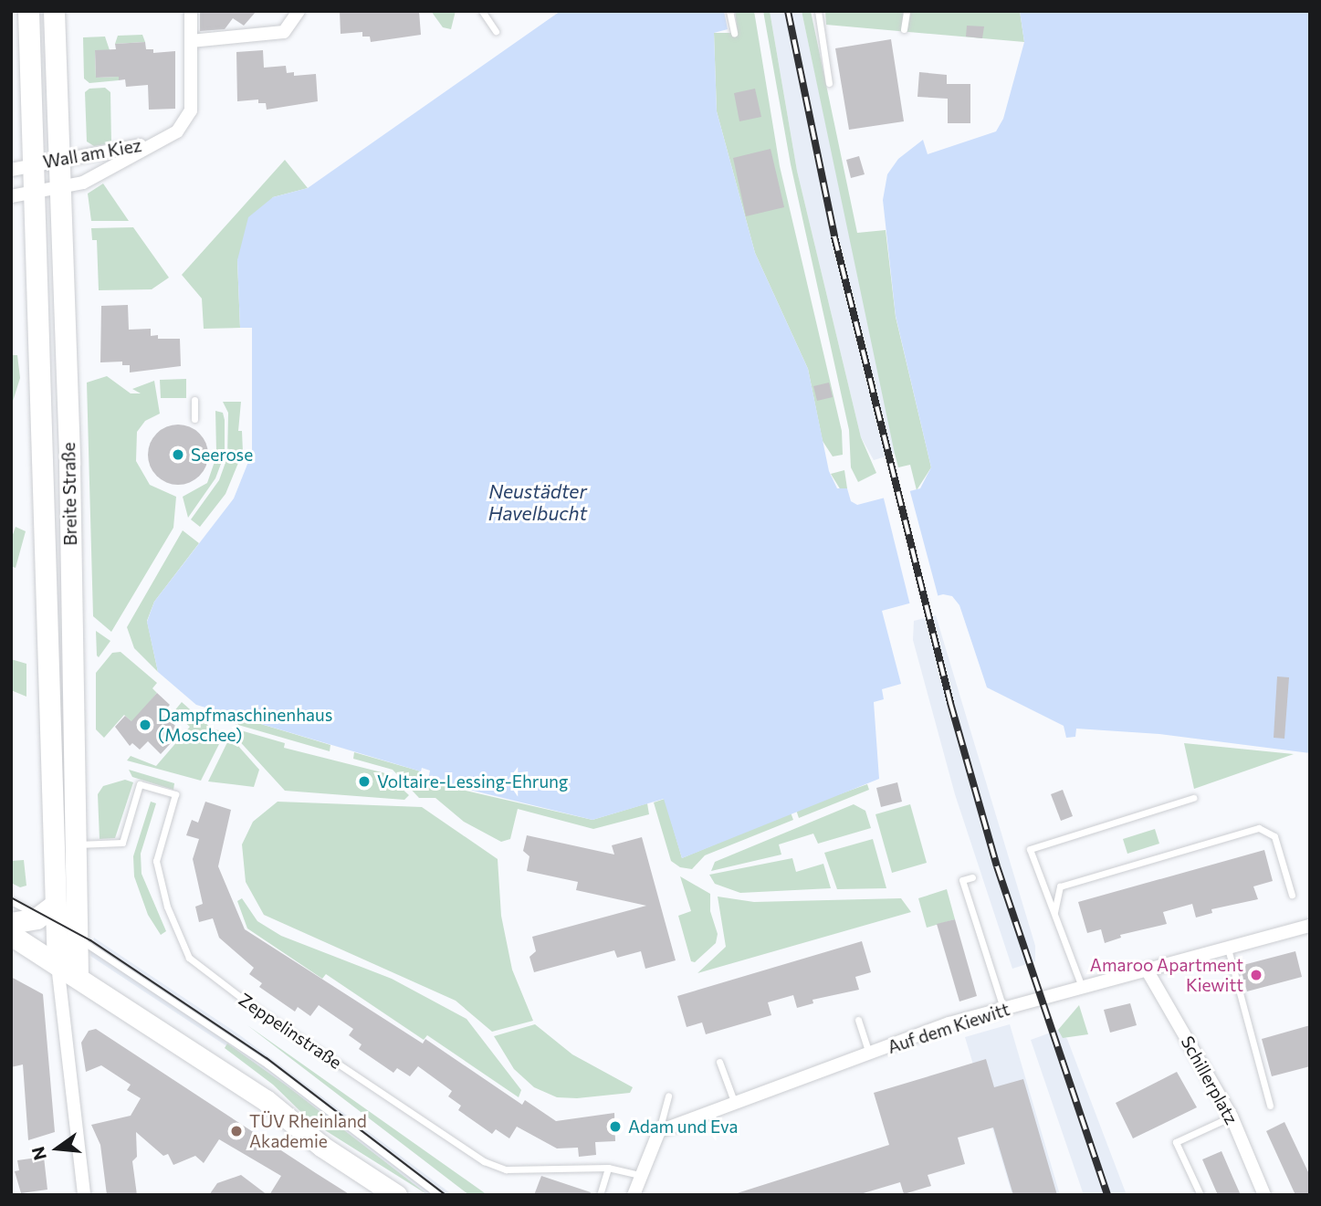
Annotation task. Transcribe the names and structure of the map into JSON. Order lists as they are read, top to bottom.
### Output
{
  "streets": {
    "main road": ["Breite Straße"],
    "street": ["Wall am Kiez", "Auf dem Kiewitt", "Schillerplatz"],
    "lane": ["Zeppelinstraße"]
  },
  "crossings": [
    ["Wall am Kiez", "Breite Straße"],
    ["Breite Straße", "Zeppelinstraße"],
    ["Auf dem Kiewitt", "Schillerplatz"]
  ],
  "water": ["Neustädter Havelbucht"],
  "places": [
    "Seerose",
    "Dampfmaschinenhaus (Moschee)",
    "Voltaire-Lessing-Ehrung",
    "Amaroo Apartment Kiewitt",
    "Adam und Eva",
    "TÜV Rheinland Akademie"
  ],
  "north": "left"
}
